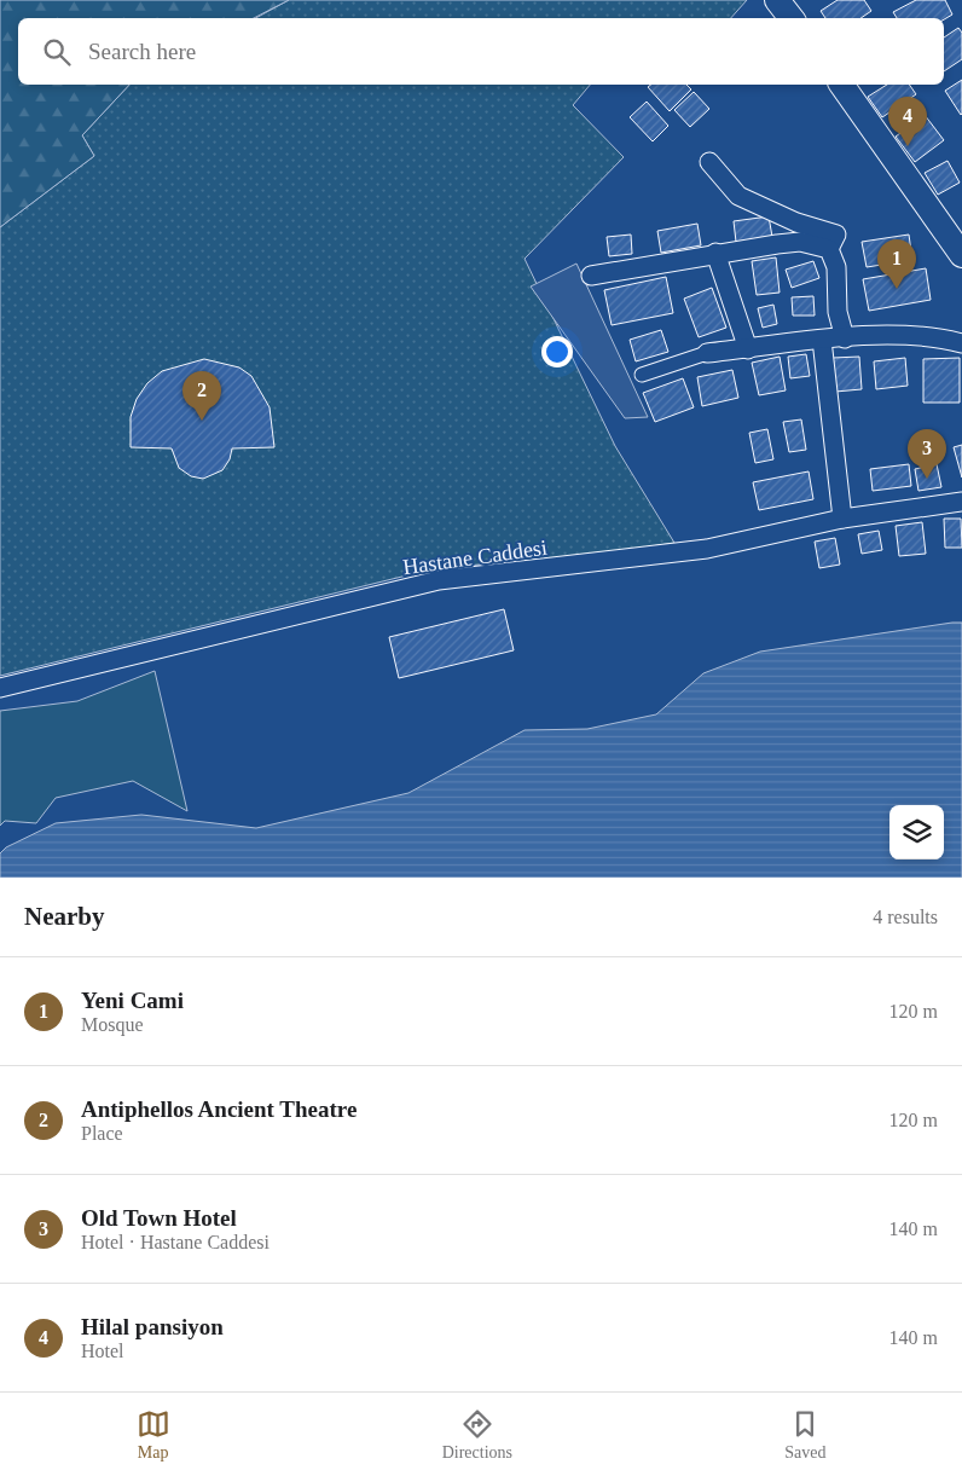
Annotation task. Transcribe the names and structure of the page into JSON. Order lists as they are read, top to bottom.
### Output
{
  "streets": {
    "street": ["Hastane Caddesi"]
  },
  "page": {
    "search": "Search here",
    "pins": [
      "4",
      "1",
      "2",
      "3"
    ],
    "heading": ["Nearby", "4 results"],
    "list": [
      {
        "mark": "1",
        "name": "Yeni Cami",
        "note": "Mosque",
        "value": "120 m"
      },
      {
        "mark": "2",
        "name": "Antiphellos Ancient Theatre",
        "note": "Place",
        "value": "120 m"
      },
      {
        "mark": "3",
        "name": "Old Town Hotel",
        "note": "Hotel · Hastane Caddesi",
        "value": "140 m"
      },
      {
        "mark": "4",
        "name": "Hilal pansiyon",
        "note": "Hotel",
        "value": "140 m"
      }
    ],
    "nav": ["Map", "Directions", "Saved"]
  }
}
